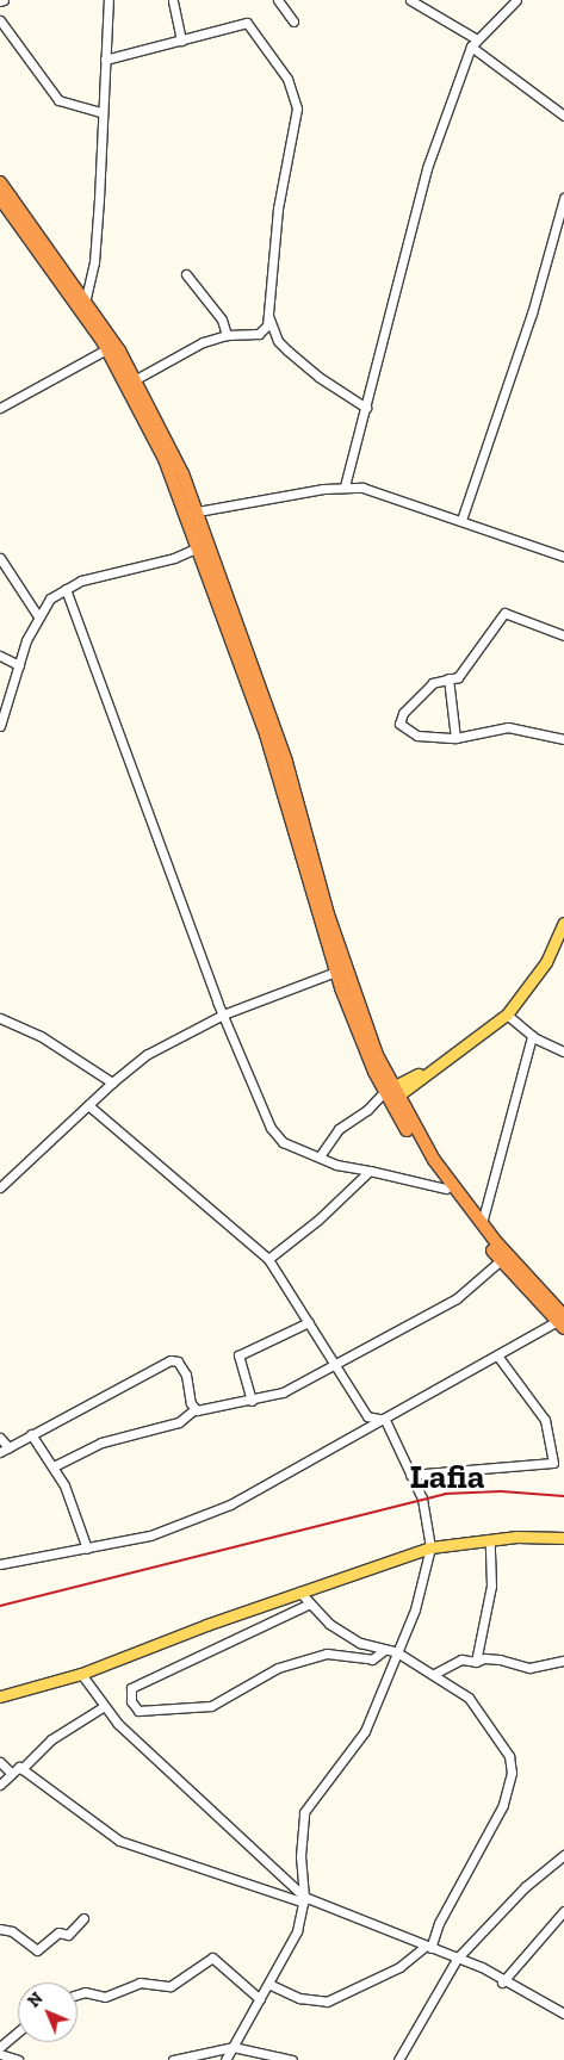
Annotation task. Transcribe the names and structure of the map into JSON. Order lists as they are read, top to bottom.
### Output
{
  "districts": ["Lafia"],
  "north": "top left"
}
